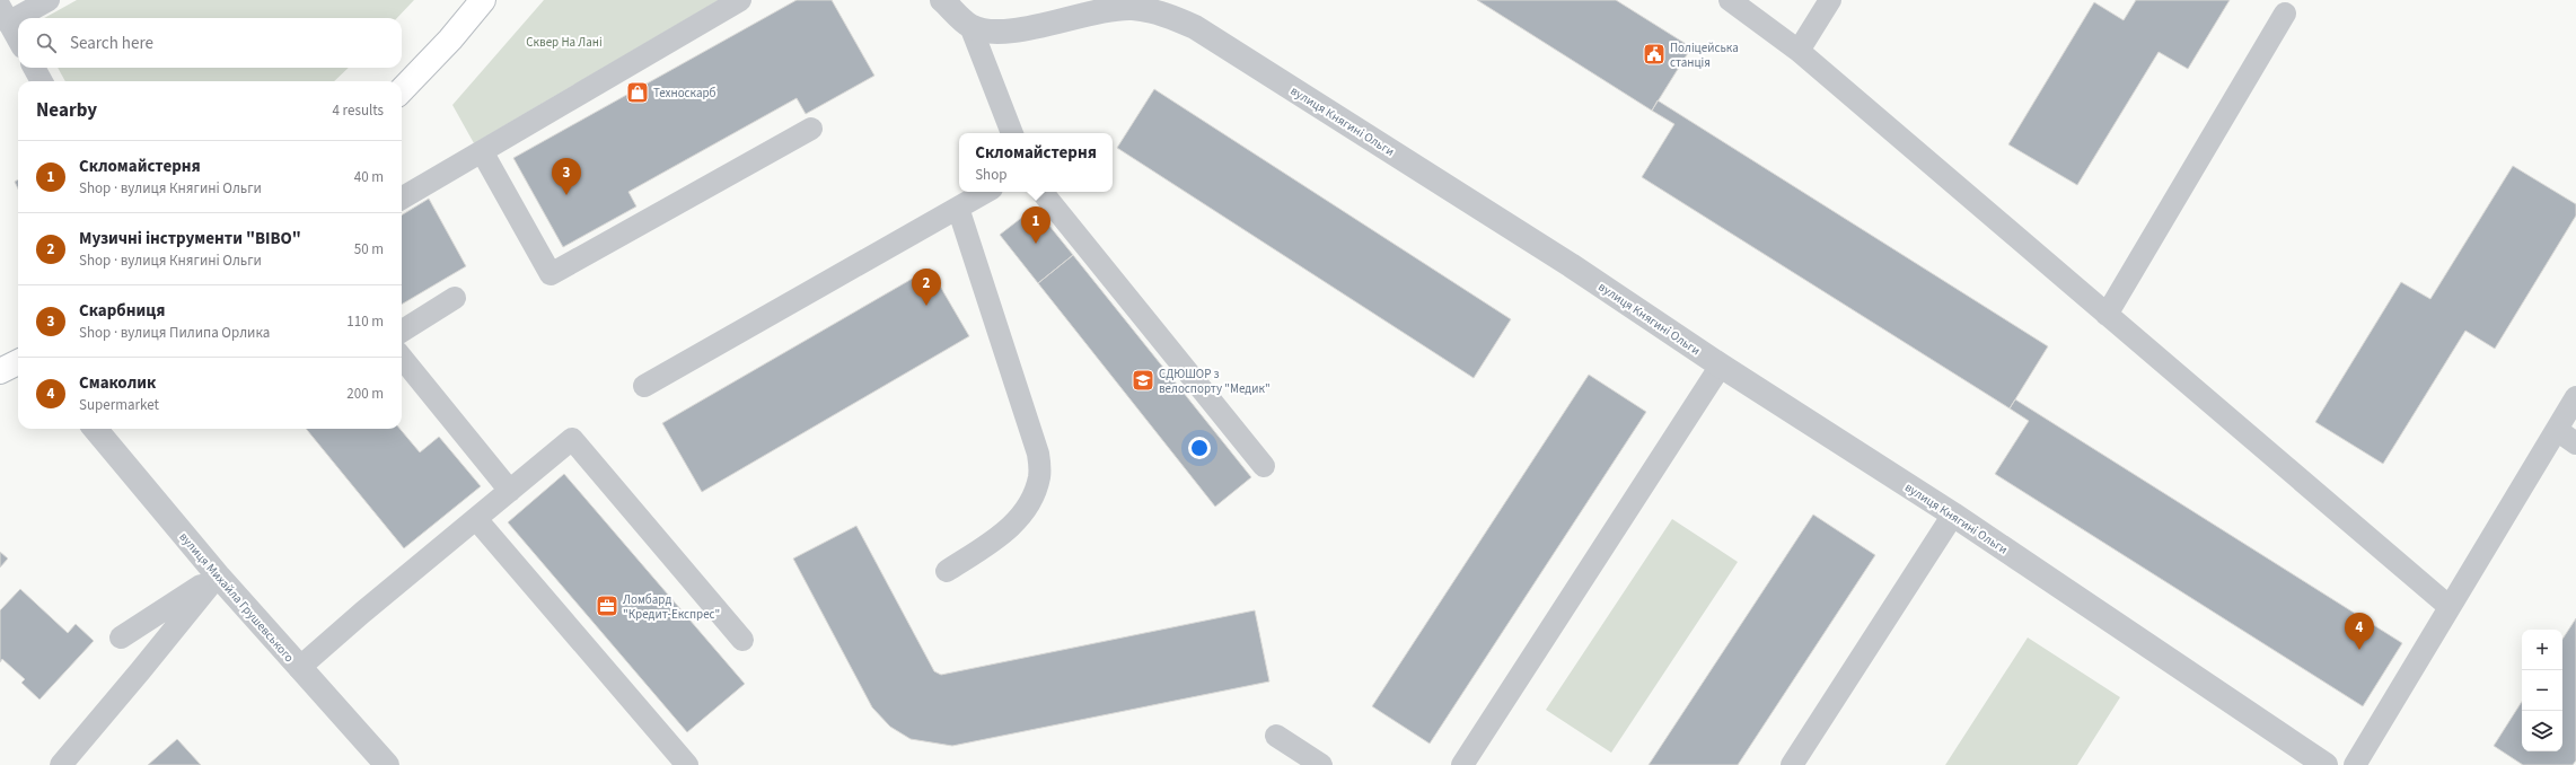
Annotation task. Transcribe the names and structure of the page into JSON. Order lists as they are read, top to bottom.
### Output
{
  "streets": {
    "street": ["вулиця Княгині Ольги", "вулиця Михайла Грушевського"]
  },
  "parks": ["Сквер На Лані"],
  "places": {
    "public building": ["Поліцейська станція"],
    "shop": ["Техноскарб"],
    "school or university": ["СДЮШОР з велоспорту \"Медик\""],
    "office": ["Ломбард \"Кредит-Експрес\""]
  },
  "page": {
    "search": "Search here",
    "heading": ["Nearby", "4 results"],
    "popup": ["Скломайстерня", "Shop"],
    "list": [
      {
        "mark": "1",
        "name": "Скломайстерня",
        "note": "Shop · вулиця Княгині Ольги",
        "value": "40 m"
      },
      {
        "mark": "2",
        "name": "Музичні інструменти \"ВІВО\"",
        "note": "Shop · вулиця Княгині Ольги",
        "value": "50 m"
      },
      {
        "mark": "3",
        "name": "Скарбниця",
        "note": "Shop · вулиця Пилипа Орлика",
        "value": "110 m"
      },
      {
        "mark": "4",
        "name": "Смаколик",
        "note": "Supermarket",
        "value": "200 m"
      }
    ],
    "pins": [
      "3",
      "1",
      "2",
      "4"
    ],
    "map_buttons": ["+", "−"]
  }
}
